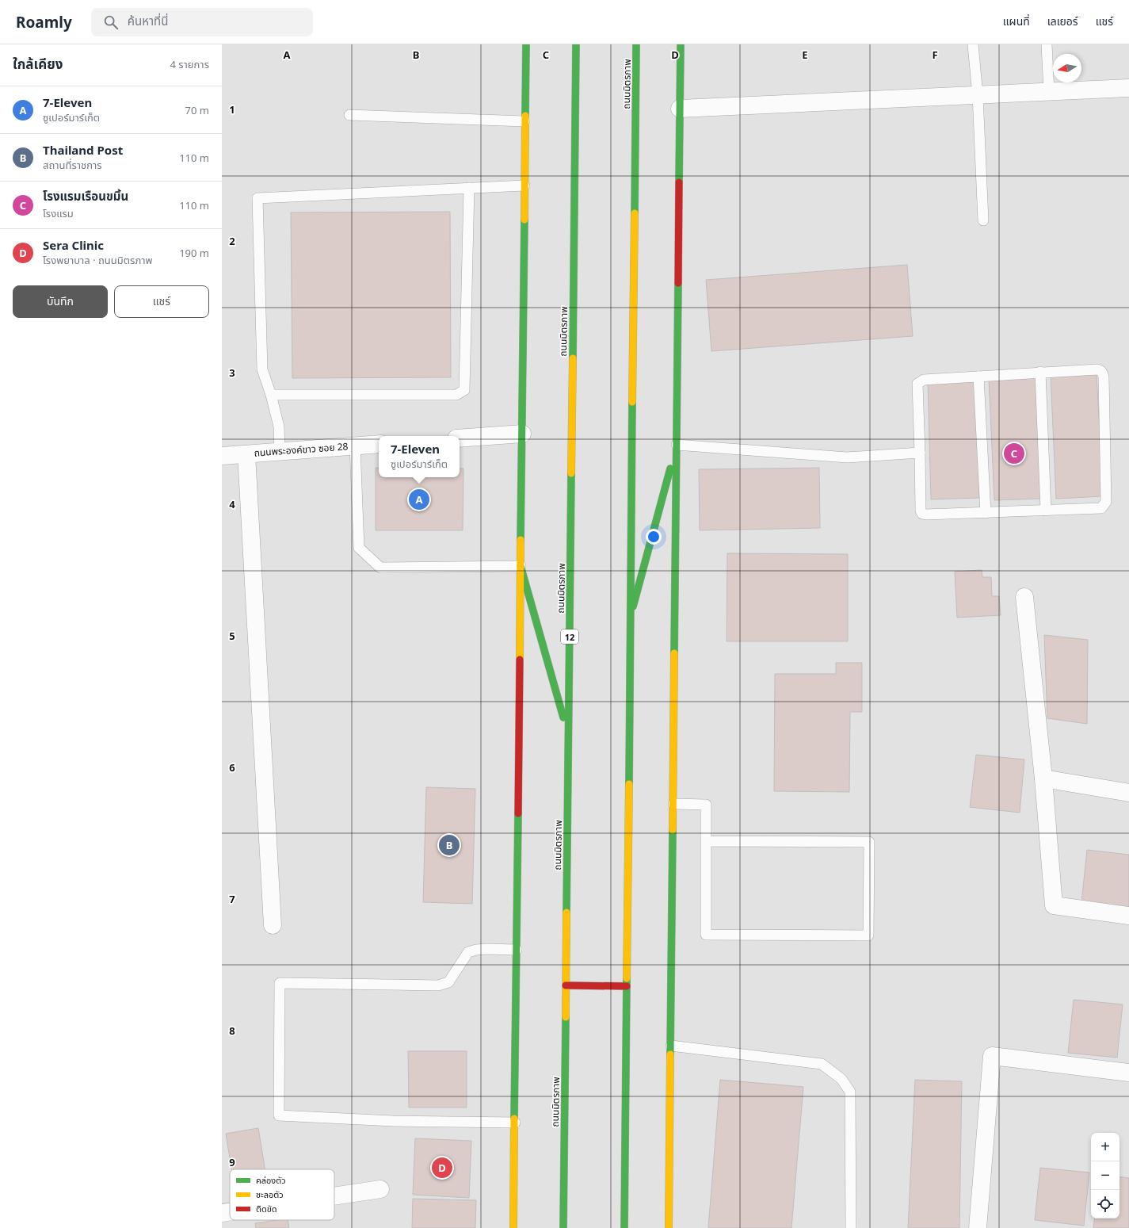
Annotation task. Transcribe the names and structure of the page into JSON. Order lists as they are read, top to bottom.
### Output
{
  "streets": {
    "main road": ["ถนนมิตรภาพ", "12"],
    "street": ["ถนนพระองค์ขาว ซอย 28"]
  },
  "legend": ["คล่องตัว", "ชะลอตัว", "ติดขัด"],
  "north": "left",
  "page": {
    "header": "Roamly",
    "search": "ค้นหาที่นี่",
    "nav": ["แผนที่", "เลเยอร์", "แชร์"],
    "heading": ["ใกล้เคียง", "4 รายการ"],
    "list": [
      {
        "mark": "A",
        "name": "7-Eleven",
        "note": "ซูเปอร์มาร์เก็ต",
        "value": "70 m"
      },
      {
        "mark": "B",
        "name": "Thailand Post",
        "note": "สถานที่ราชการ",
        "value": "110 m"
      },
      {
        "mark": "C",
        "name": "โรงแรมเรือนขมิ้น",
        "note": "โรงแรม",
        "value": "110 m"
      },
      {
        "mark": "D",
        "name": "Sera Clinic",
        "note": "โรงพยาบาล · ถนนมิตรภาพ",
        "value": "190 m"
      }
    ],
    "buttons": ["บันทึก", "แชร์"],
    "popup": ["7-Eleven", "ซูเปอร์มาร์เก็ต"],
    "pins": [
      "C",
      "A",
      "B",
      "D"
    ],
    "map_buttons": ["+", "−"]
  },
  "grid": {
    "columns": [
      "A",
      "B",
      "C",
      "D",
      "E",
      "F"
    ],
    "rows": [
      "1",
      "2",
      "3",
      "4",
      "5",
      "6",
      "7",
      "8",
      "9"
    ]
  }
}
